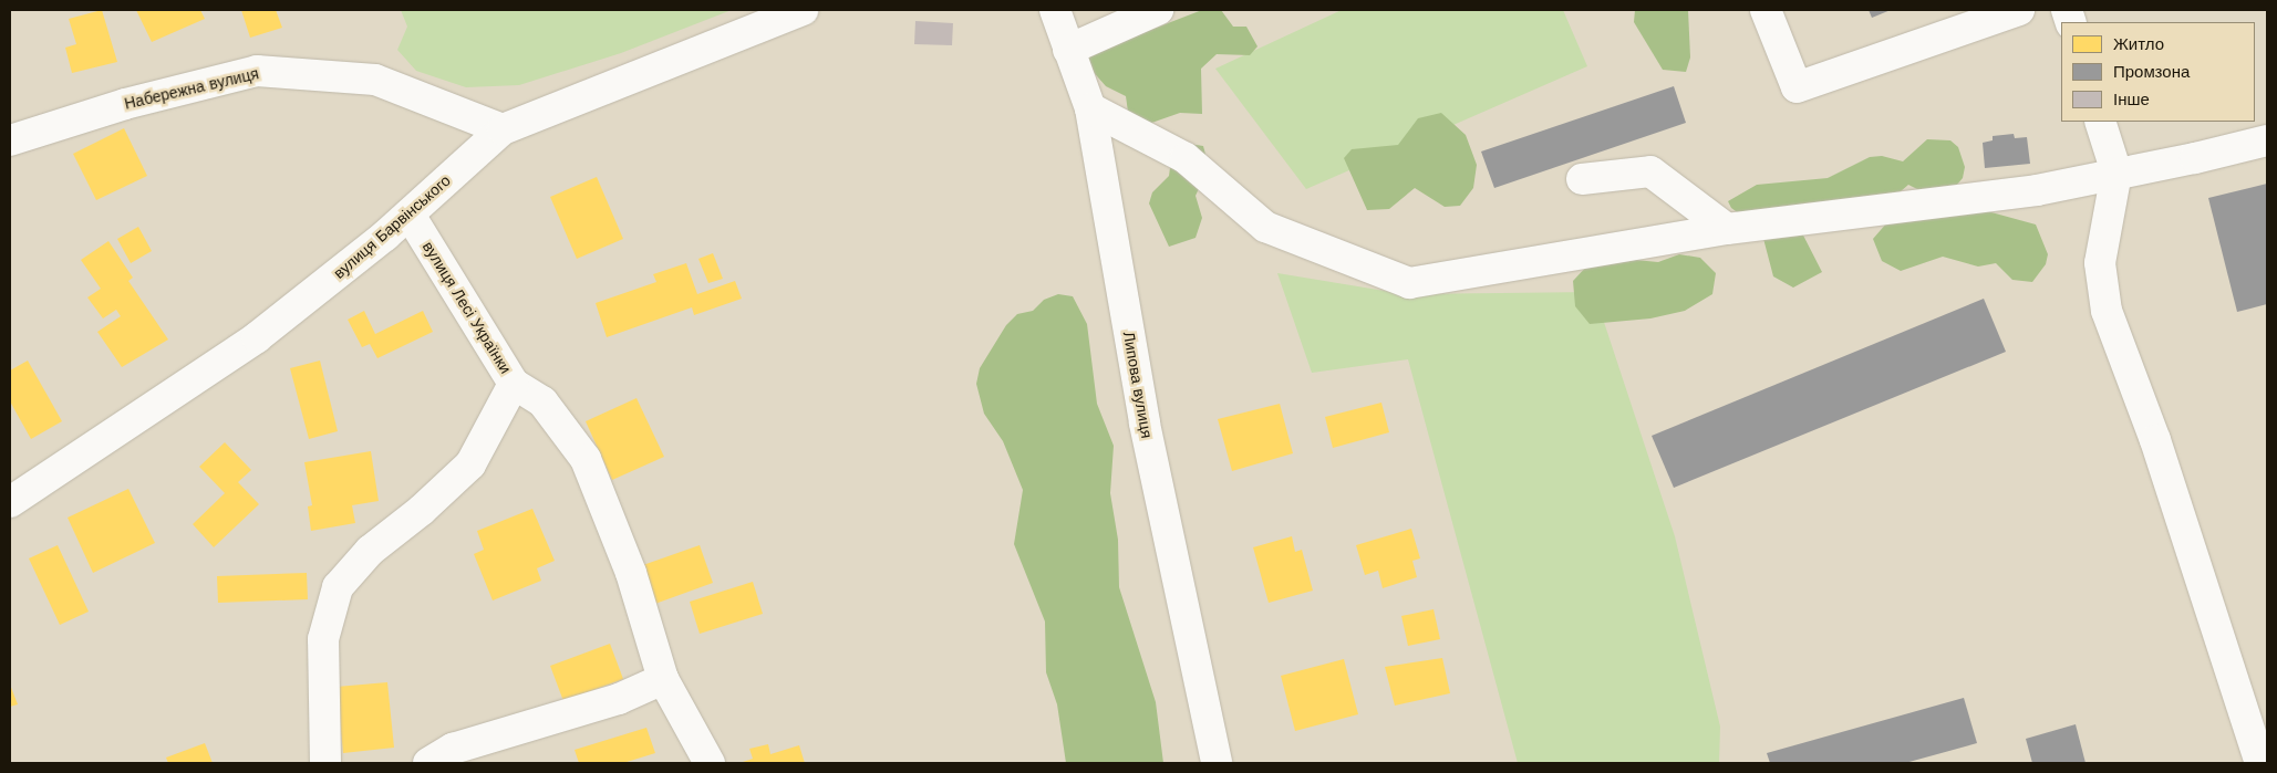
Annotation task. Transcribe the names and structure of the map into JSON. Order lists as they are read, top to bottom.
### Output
{
  "streets": {
    "street": [
      "Набережна вулиця",
      "вулиця Барвінського",
      "вулиця Лесі Українки",
      "Липова вулиця"
    ]
  },
  "crossings": [
    ["Набережна вулиця", "вулиця Барвінського"],
    ["вулиця Барвінського", "вулиця Лесі Українки"]
  ],
  "legend": ["Житло", "Промзона", "Інше"]
}
